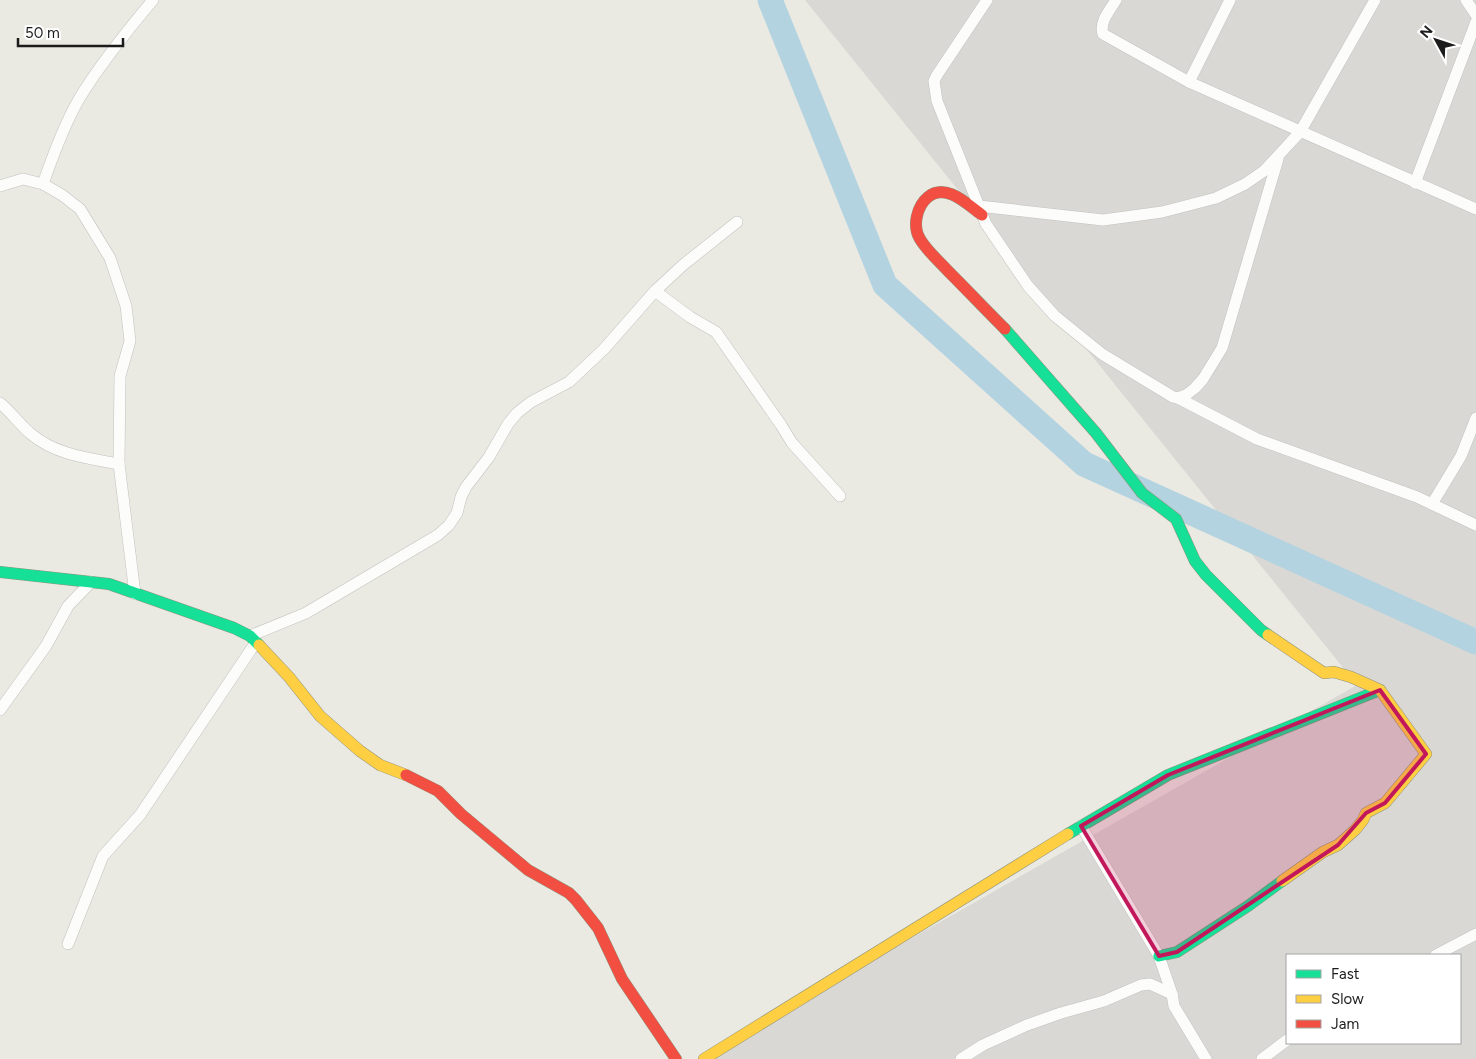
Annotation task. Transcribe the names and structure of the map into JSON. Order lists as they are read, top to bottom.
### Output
{
  "legend": ["Fast", "Slow", "Jam"],
  "scale_bar": "50 m",
  "north": "top left"
}
